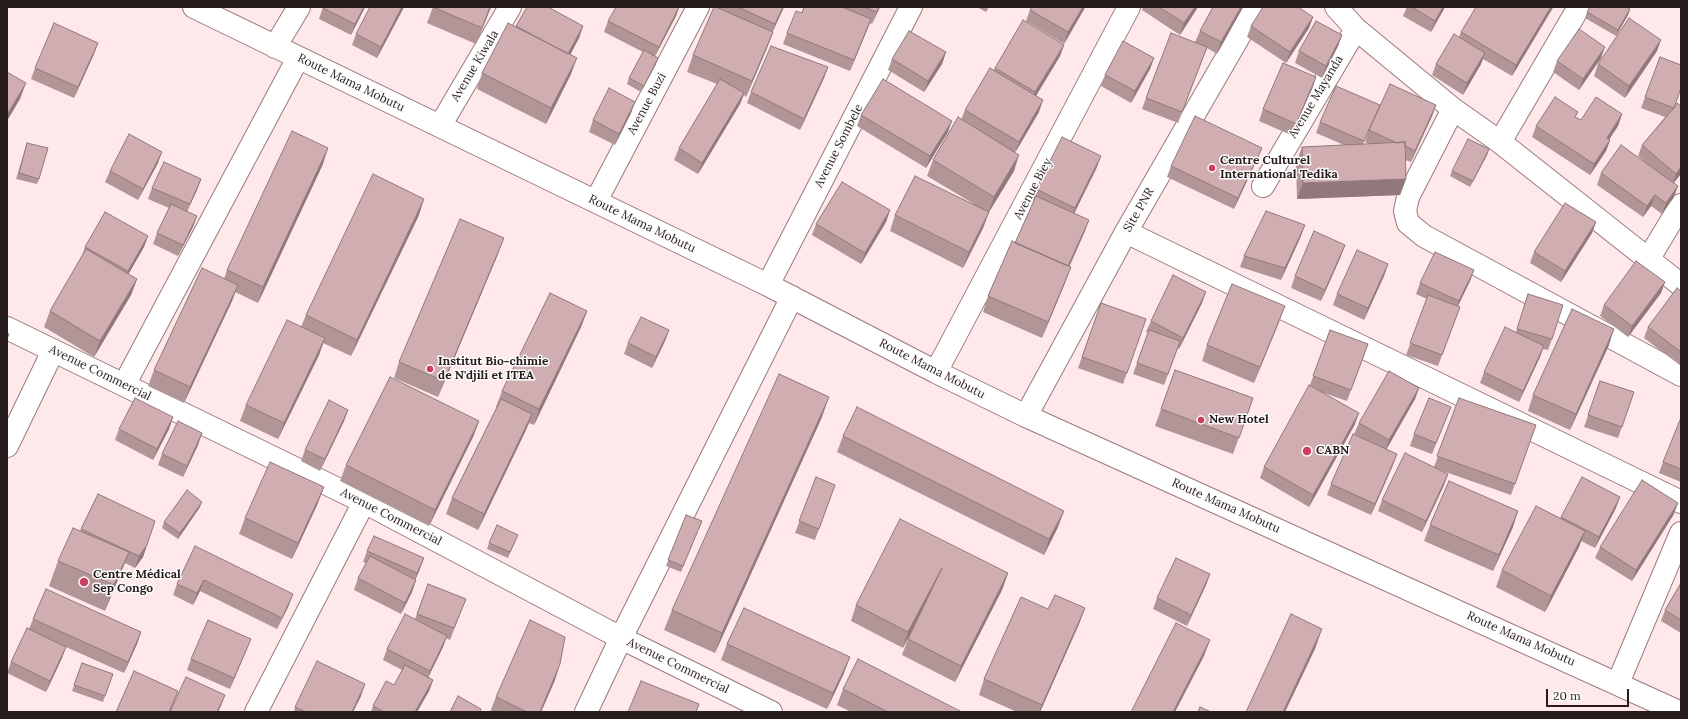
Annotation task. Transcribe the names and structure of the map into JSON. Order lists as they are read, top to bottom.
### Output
{
  "streets": {
    "street": [
      "Avenue Kiwala",
      "Route Mama Mobutu",
      "Avenue Mayanda",
      "Avenue Buzi",
      "Avenue Sombele",
      "Avenue Biey",
      "Site PNR",
      "Avenue Commercial"
    ]
  },
  "crossings": [
    ["Avenue Kiwala", "Route Mama Mobutu"],
    ["Route Mama Mobutu", "Avenue Buzi"],
    ["Route Mama Mobutu", "Avenue Sombele"],
    ["Route Mama Mobutu", "Avenue Biey"],
    ["Route Mama Mobutu", "Site PNR"]
  ],
  "places": [
    "Centre Culturel International Tedika",
    "Institut Bio-chimie de N'djili et ITEA",
    "New Hotel",
    "CABN",
    "Centre Médical Sep Congo"
  ],
  "scale_bar": "20 m"
}
